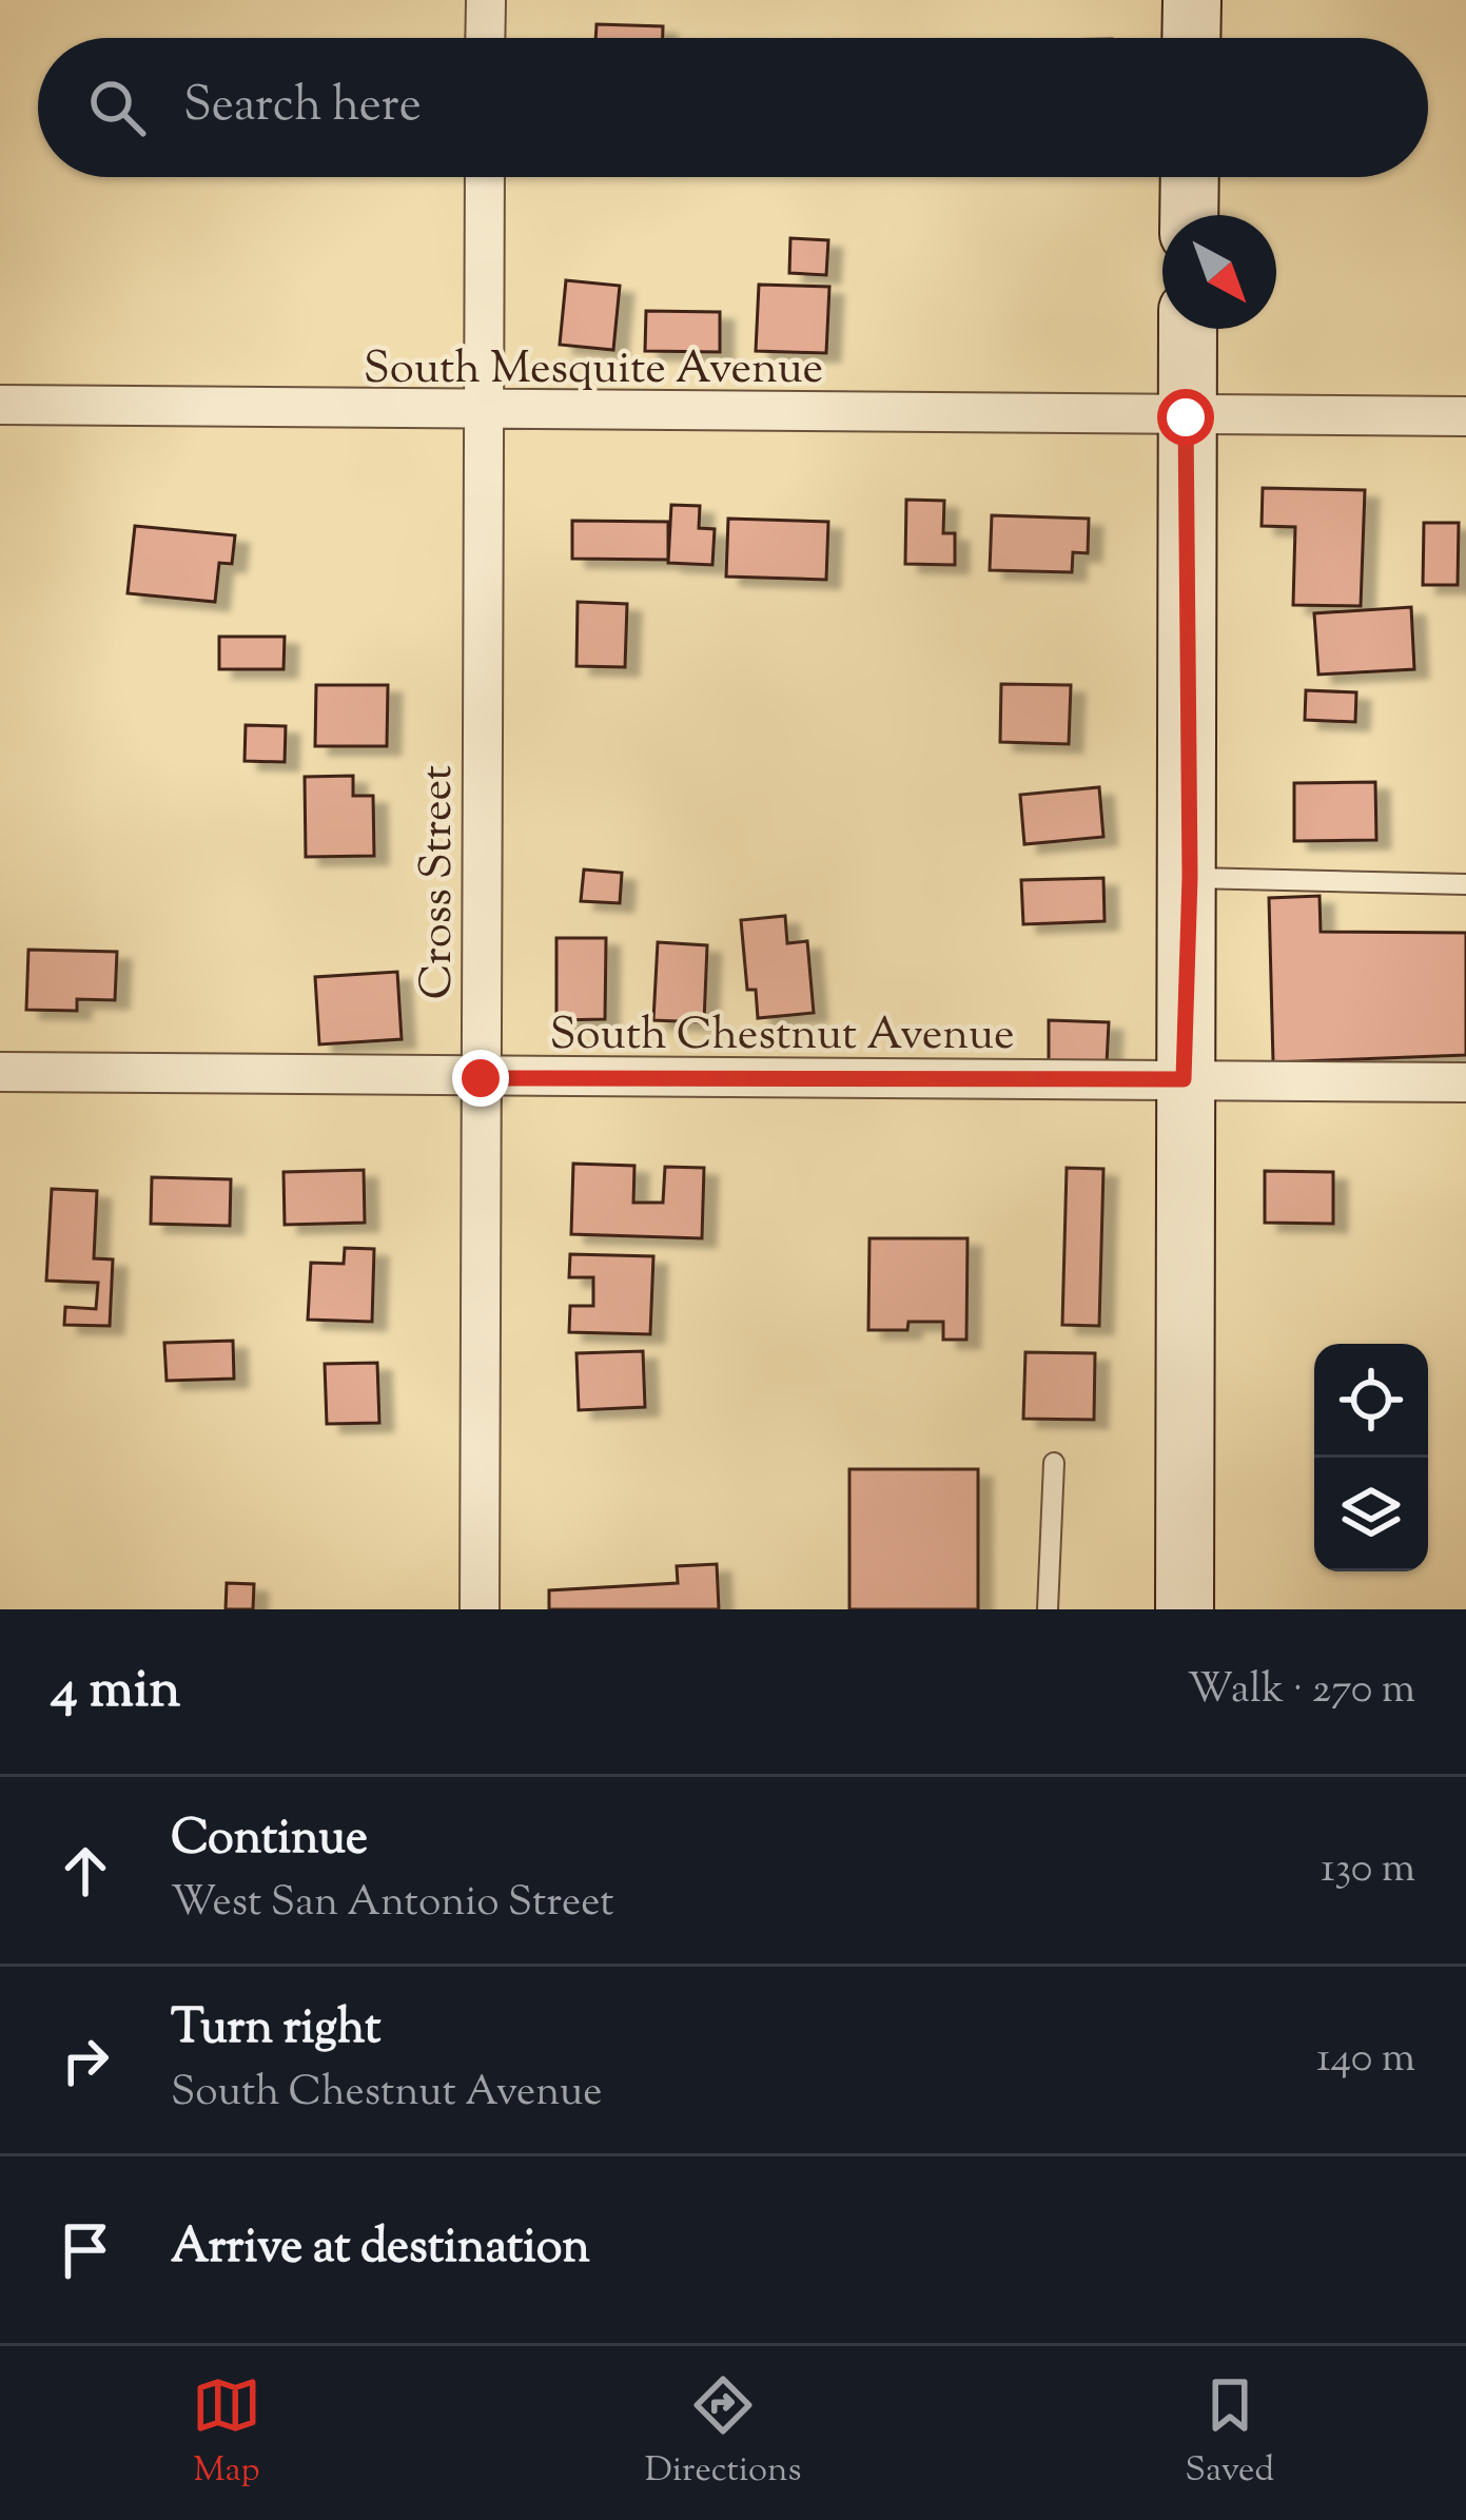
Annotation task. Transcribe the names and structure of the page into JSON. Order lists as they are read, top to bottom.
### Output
{
  "streets": {
    "street": ["South Mesquite Avenue", "Cross Street", "South Chestnut Avenue"]
  },
  "crossings": [
    ["South Mesquite Avenue", "Cross Street"],
    ["Cross Street", "South Chestnut Avenue"]
  ],
  "north": "bottom right",
  "page": {
    "search": "Search here",
    "heading": ["4 min", "Walk · 270 m"],
    "list": [
      ["Continue", "West San Antonio Street", "130 m"],
      ["Turn right", "South Chestnut Avenue", "140 m"],
      "Arrive at destination"
    ],
    "nav": ["Map", "Directions", "Saved"]
  }
}
